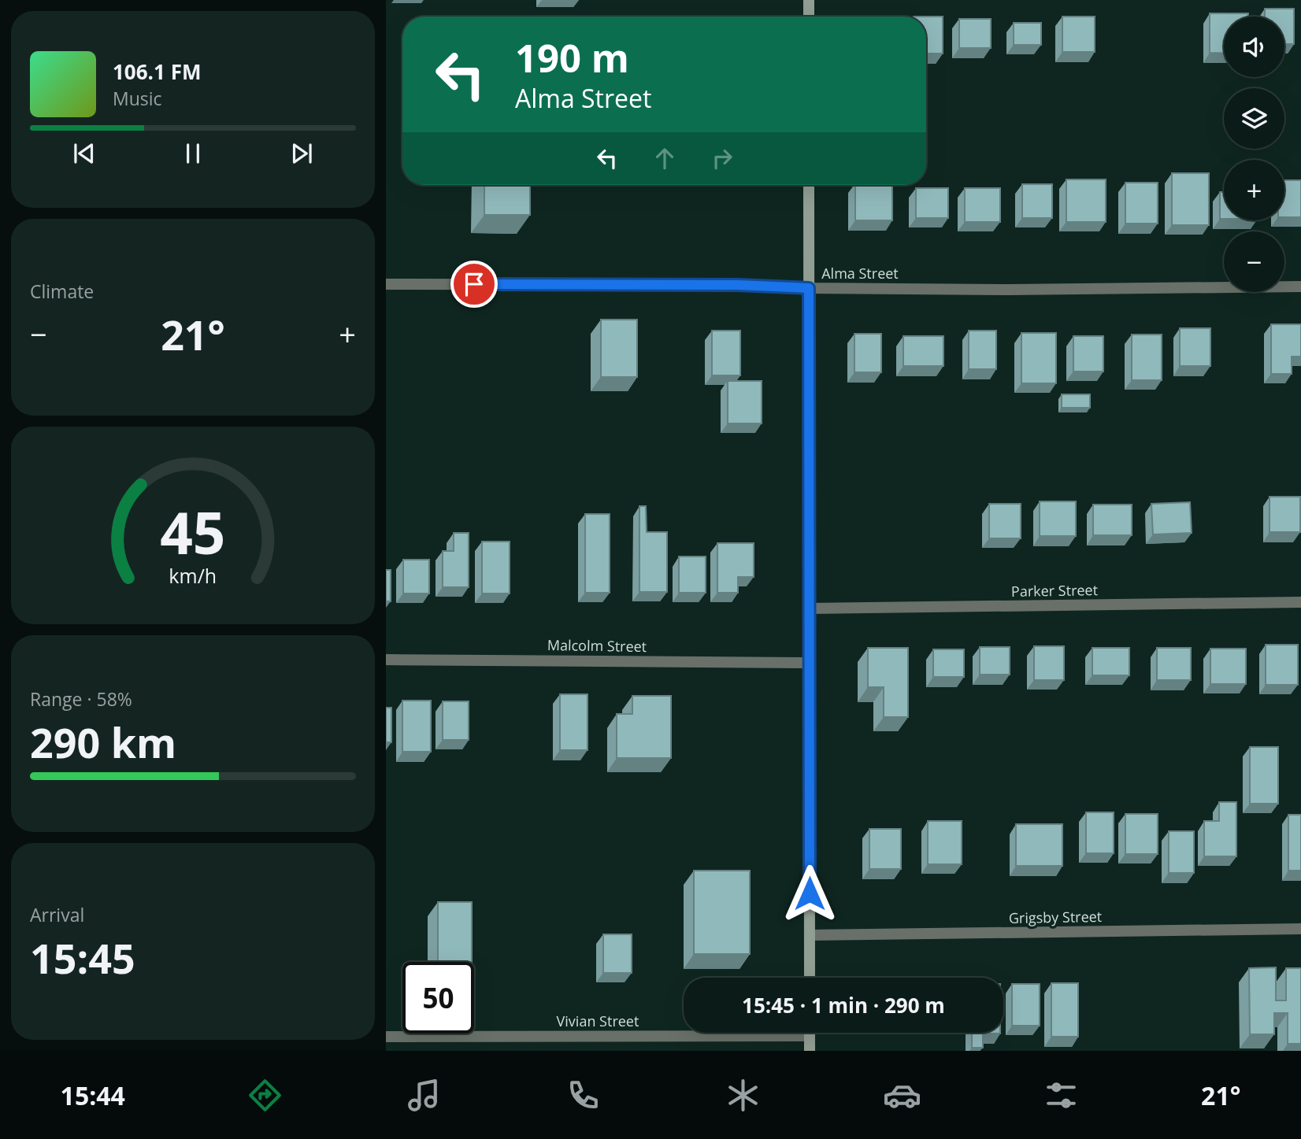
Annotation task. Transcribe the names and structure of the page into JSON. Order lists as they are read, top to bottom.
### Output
{
  "streets": {
    "street": [
      "Alma Street",
      "Parker Street",
      "Malcolm Street",
      "Grigsby Street",
      "Vivian Street"
    ]
  },
  "page": {
    "map_buttons": ["+", "−"],
    "turn": ["190 m", "Alma Street"],
    "song": ["106.1 FM", "Music"],
    "tile": [
      "Climate",
      ["Range · 58%", "290 km"],
      ["Arrival", "15:45"]
    ],
    "heat": ["−", "21°", "+"],
    "limit": "50",
    "trip": "15:45 · 1 min · 290 m",
    "tabs": ["15:44", "21°"],
    "gauge": ["45", "km/h"]
  }
}
